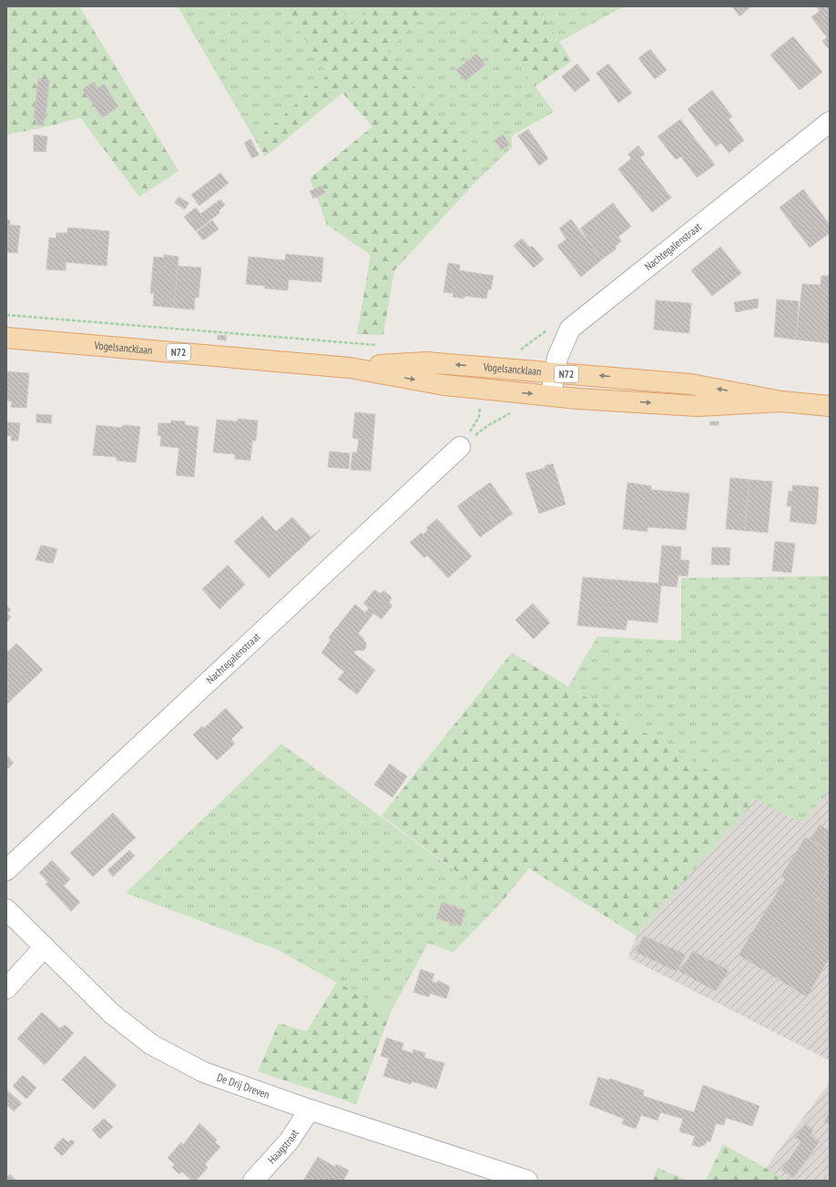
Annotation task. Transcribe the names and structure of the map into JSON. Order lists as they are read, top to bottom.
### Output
{
  "streets": {
    "main road": ["Vogelsancklaan", "N72"],
    "street": ["Nachtegalenstraat", "De Drij Dreven", "Haagstraat"]
  },
  "crossings": [
    ["Nachtegalenstraat", "Vogelsancklaan"],
    ["De Drij Dreven", "Haagstraat"]
  ]
}
